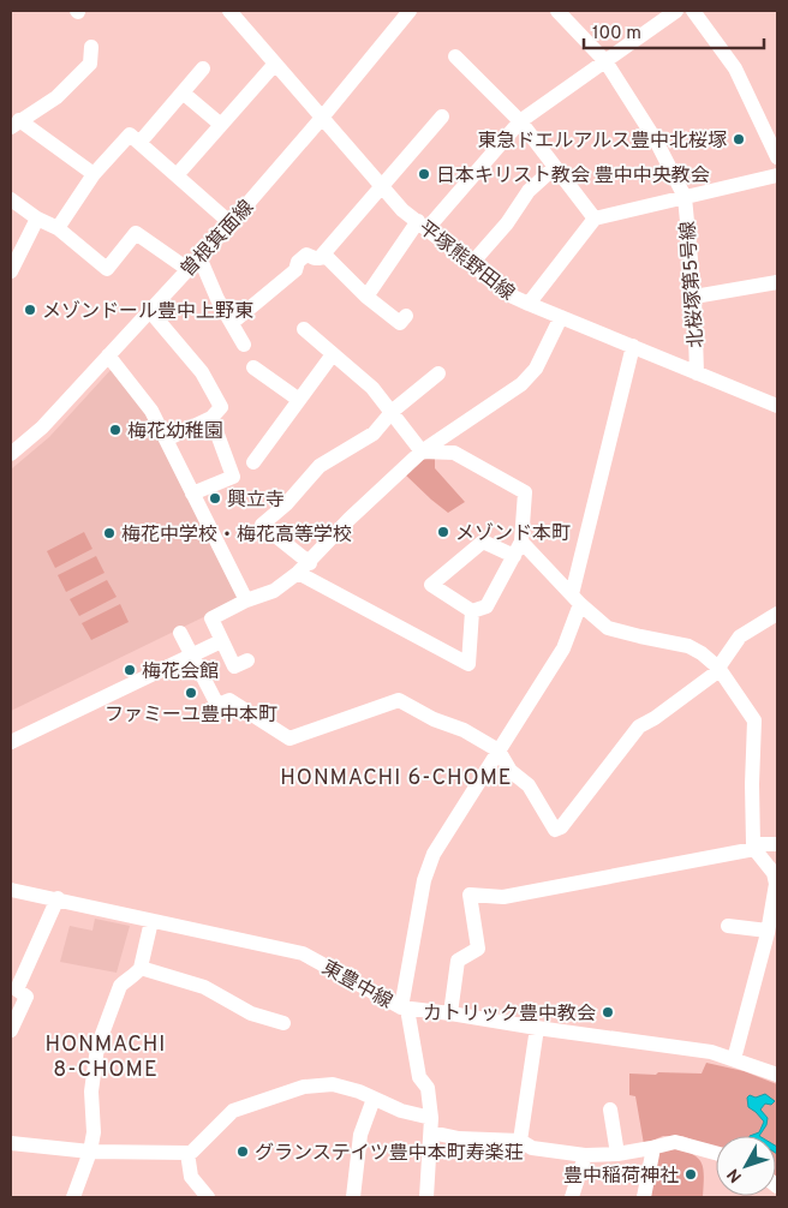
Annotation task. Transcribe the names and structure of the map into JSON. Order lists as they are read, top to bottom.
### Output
{
  "streets": {
    "street": [
      "曽根箕面線",
      "平塚熊野田線",
      "北桜塚第5号線",
      "東豊中線"
    ]
  },
  "crossings": [
    ["曽根箕面線", "平塚熊野田線"],
    ["平塚熊野田線", "北桜塚第5号線"]
  ],
  "districts": ["HONMACHI 6-CHOME", "HONMACHI 8-CHOME"],
  "places": [
    "東急ドエルアルス豊中北桜塚",
    "日本キリスト教会 豊中中央教会",
    "メゾンドール豊中上野東",
    "梅花幼稚園",
    "興立寺",
    "メゾンド本町",
    "梅花中学校・梅花高等学校",
    "梅花会館",
    "ファミーユ豊中本町",
    "カトリック豊中教会",
    "グランステイツ豊中本町寿楽荘",
    "豊中稲荷神社"
  ],
  "scale_bar": "100 m",
  "north": "bottom left"
}
